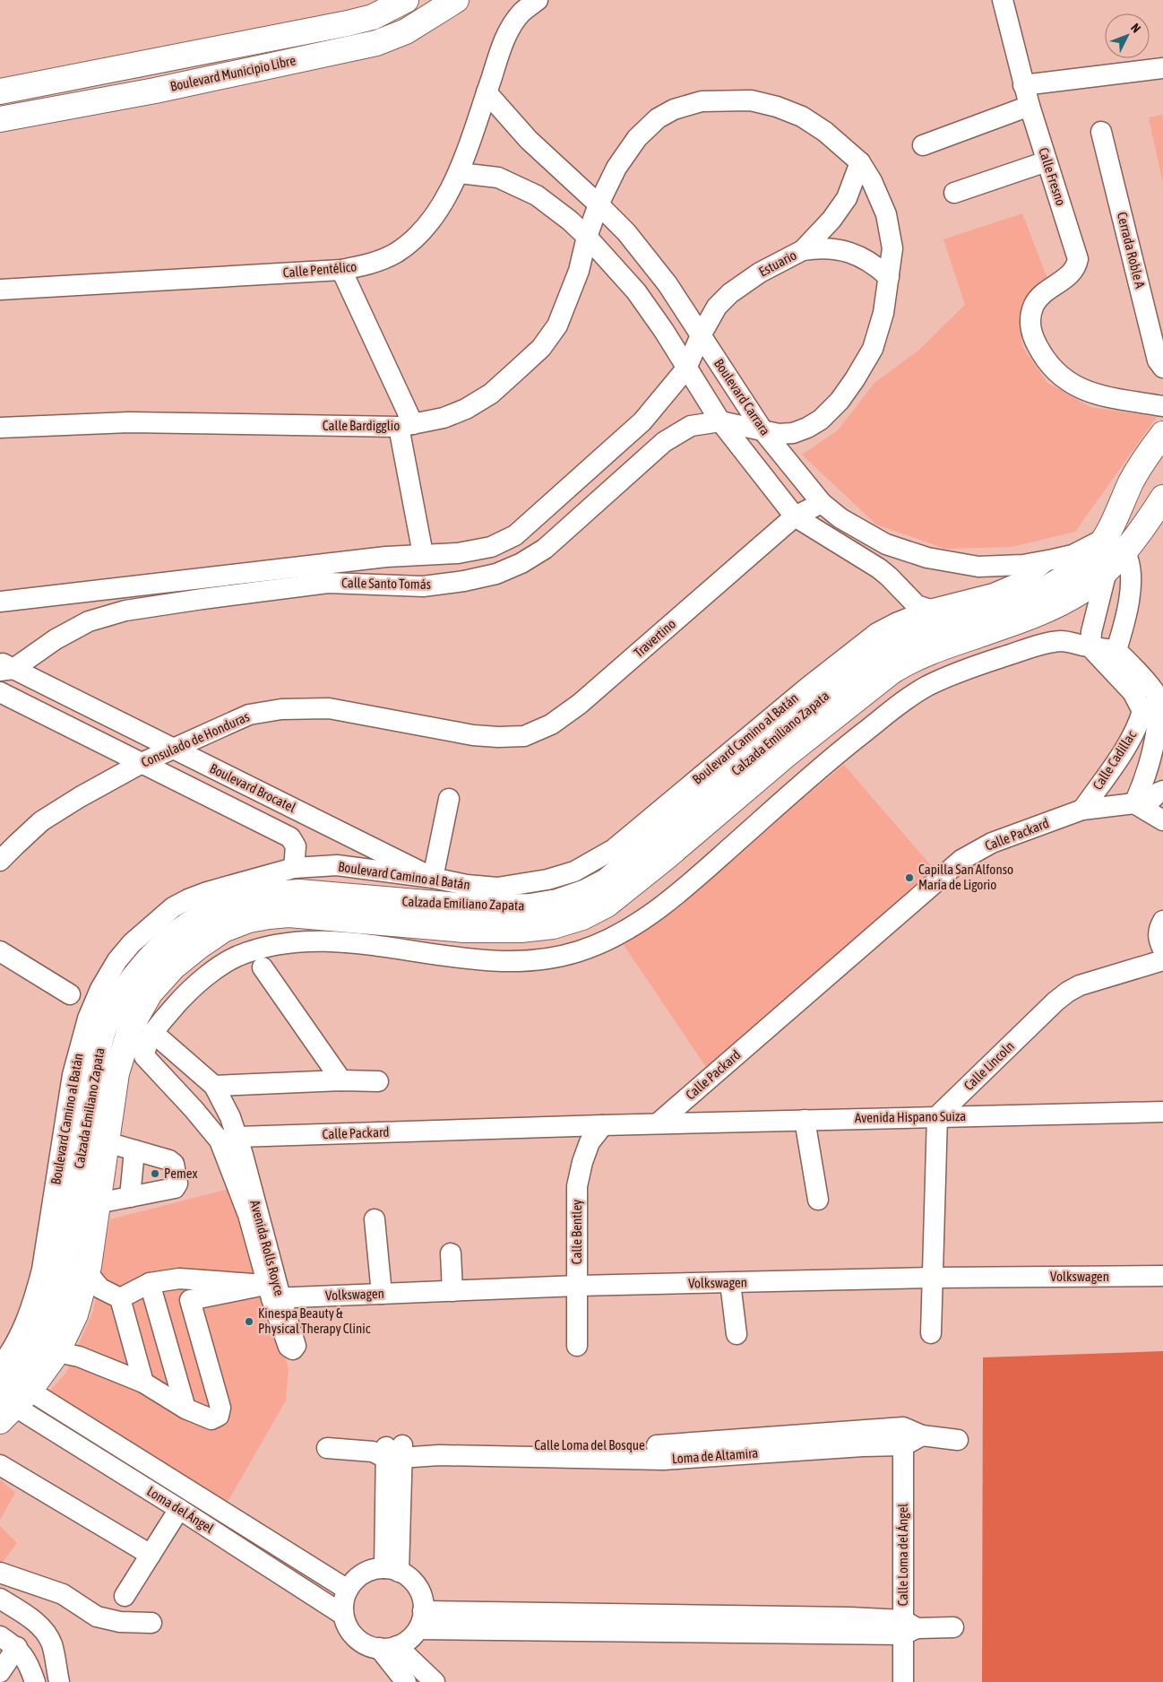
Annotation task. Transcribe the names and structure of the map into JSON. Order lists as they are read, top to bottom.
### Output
{
  "streets": {
    "main road": ["Boulevard Municipio Libre", "Calzada Emiliano Zapata"],
    "street": [
      "Calle Fresno",
      "Cerrada Roble A",
      "Estuario",
      "Calle Pentélico",
      "Boulevard Carrara",
      "Calle Bardigglio",
      "Calle Santo Tomás",
      "Travertino",
      "Boulevard Camino al Batán",
      "Consulado de Honduras",
      "Calle Cadillac",
      "Boulevard Brocatel",
      "Calle Packard",
      "Calle Lincoln",
      "Avenida Hispano Suiza",
      "Calle Bentley",
      "Avenida Rolls Royce",
      "Volkswagen",
      "Calle Loma del Bosque",
      "Loma del Ángel",
      "Calle Loma del Ángel"
    ]
  },
  "crossings": [
    ["Estuario", "Boulevard Carrara"],
    ["Estuario", "Calle Bardigglio"],
    ["Estuario", "Calle Santo Tomás"],
    ["Calle Pentélico", "Boulevard Carrara"],
    ["Boulevard Carrara", "Calle Bardigglio"],
    ["Boulevard Carrara", "Calle Santo Tomás"],
    ["Boulevard Carrara", "Travertino"],
    ["Boulevard Carrara", "Calzada Emiliano Zapata"],
    ["Boulevard Carrara", "Boulevard Camino al Batán"],
    ["Calle Bardigglio", "Calle Santo Tomás"],
    ["Calle Santo Tomás", "Boulevard Brocatel"],
    ["Travertino", "Consulado de Honduras"],
    ["Calzada Emiliano Zapata", "Loma del Ángel"],
    ["Boulevard Camino al Batán", "Boulevard Brocatel"],
    ["Consulado de Honduras", "Boulevard Brocatel"],
    ["Calle Cadillac", "Calle Packard"],
    ["Calle Packard", "Avenida Hispano Suiza"],
    ["Calle Packard", "Calle Bentley"],
    ["Calle Packard", "Avenida Rolls Royce"],
    ["Calle Lincoln", "Avenida Hispano Suiza"],
    ["Calle Bentley", "Volkswagen"],
    ["Avenida Rolls Royce", "Volkswagen"],
    ["Calle Loma del Bosque", "Calle Loma del Ángel"]
  ],
  "places": ["Capilla San Alfonso María de Ligorio", "Pemex", "Kinespa Beauty & Physical Therapy Clinic"],
  "north": "top right"
}
